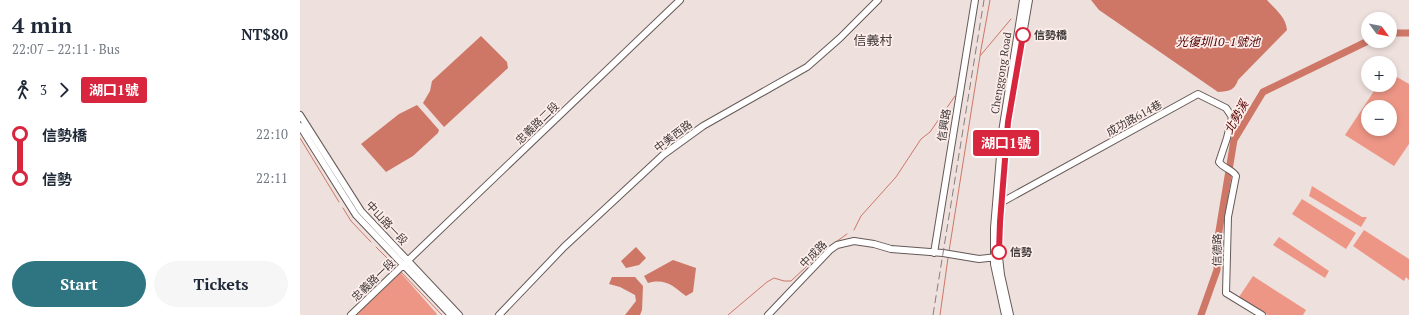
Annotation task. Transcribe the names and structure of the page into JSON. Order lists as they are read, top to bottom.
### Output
{
  "streets": {
    "street": [
      "Chenggong Road",
      "成功路614巷",
      "忠義路二段",
      "信興路",
      "中美西路",
      "中山路一段",
      "信德路",
      "中成路",
      "忠義路一段"
    ]
  },
  "crossings": [
    ["Chenggong Road", "成功路614巷"],
    ["Chenggong Road", "中成路"],
    ["成功路614巷", "信德路"],
    ["忠義路二段", "中山路一段"],
    ["忠義路二段", "忠義路一段"],
    ["信興路", "中成路"],
    ["中山路一段", "忠義路一段"]
  ],
  "districts": ["信義村"],
  "water": ["光復圳10-1號池", "北勢溪"],
  "places": ["信勢橋", "信勢"],
  "lines": ["bus line 湖口1號"],
  "north": "bottom right",
  "page": {
    "heading": ["4 min", "22:07 – 22:11 · Bus", "NT$80"],
    "on_map": "湖口1號",
    "map_buttons": ["+", "−"],
    "legs": ["3", "湖口1號"],
    "list": [
      {
        "name": "信勢橋",
        "value": "22:10"
      },
      {
        "name": "信勢",
        "value": "22:11"
      }
    ],
    "buttons": ["Start", "Tickets"]
  }
}
